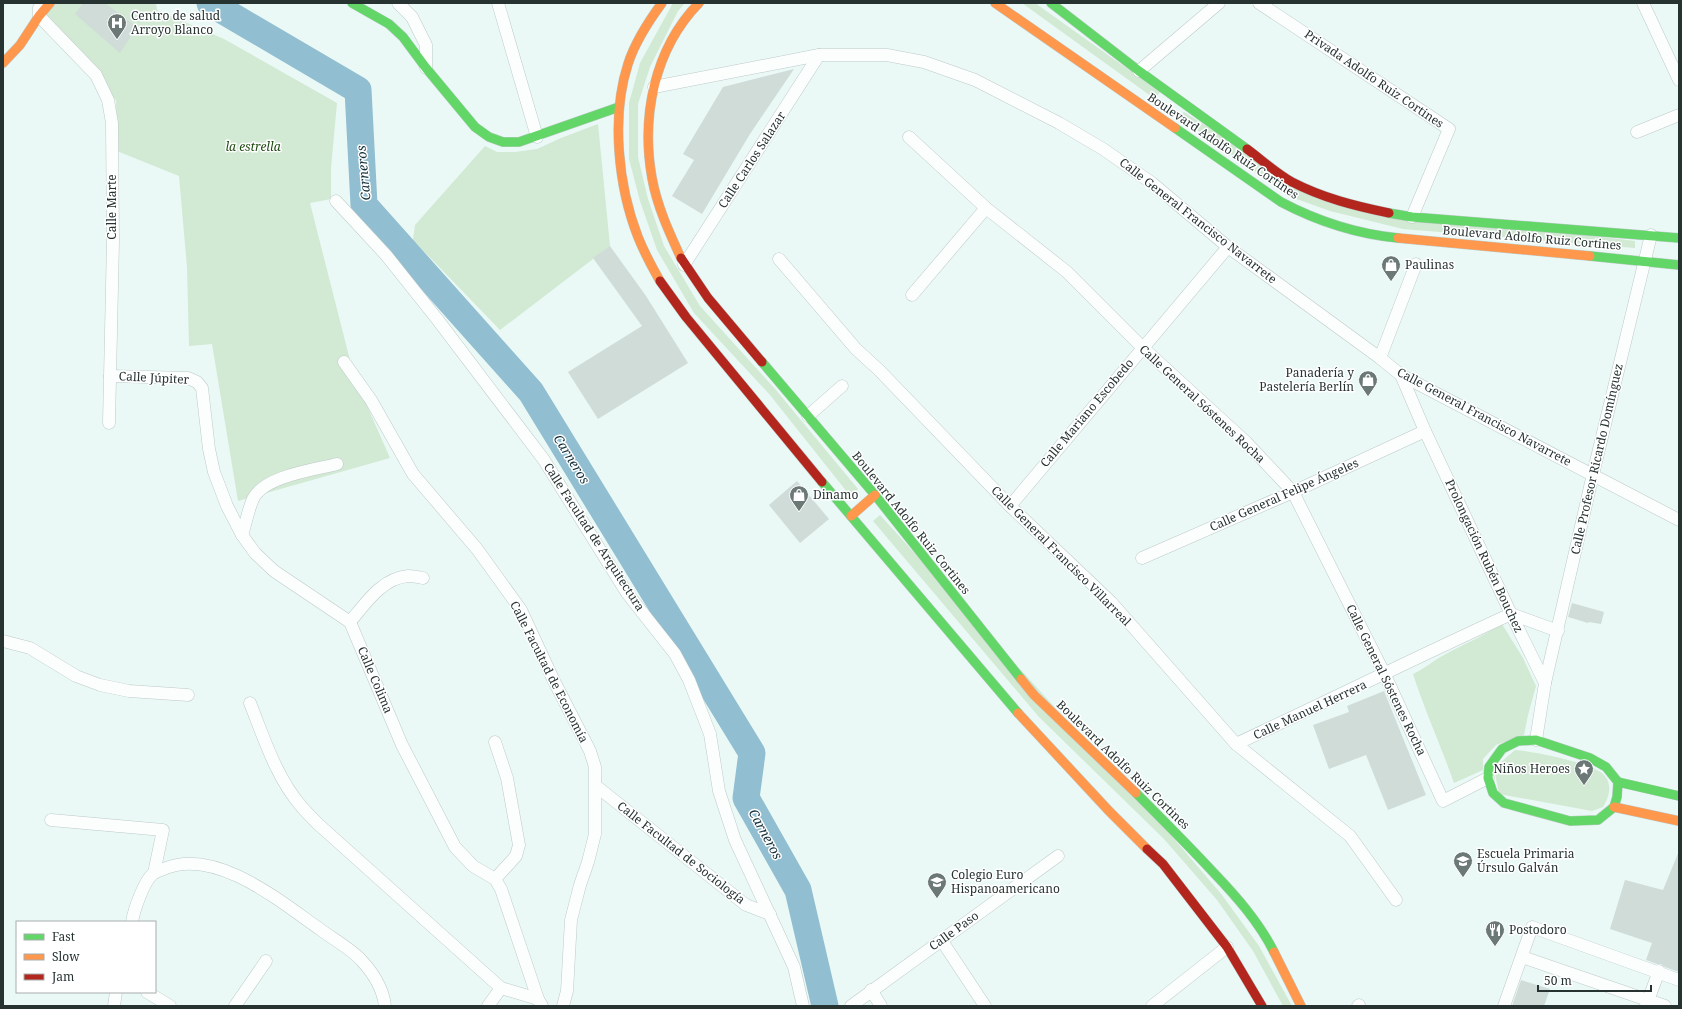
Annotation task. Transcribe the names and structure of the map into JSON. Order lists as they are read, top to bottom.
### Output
{
  "streets": {
    "main road": ["Boulevard Adolfo Ruiz Cortines"],
    "street": [
      "Privada Adolfo Ruiz Cortines",
      "Calle Carlos Salazar",
      "Calle Marte",
      "Calle General Francisco Navarrete",
      "Calle Júpiter",
      "Calle General Sóstenes Rocha",
      "Calle Mariano Escobedo",
      "Calle Profesor Ricardo Domínguez",
      "Calle General Felipe Ángeles",
      "Calle Facultad de Arquitectura",
      "Calle General Francisco Villarreal",
      "Prolongación Rubén Bouchez",
      "Calle Facultad de Economía",
      "Calle Colima",
      "Calle Manuel Herrera",
      "Calle Facultad de Sociología",
      "Calle Paso"
    ]
  },
  "crossings": [
    ["Privada Adolfo Ruiz Cortines", "Boulevard Adolfo Ruiz Cortines"],
    ["Boulevard Adolfo Ruiz Cortines", "Calle Carlos Salazar"],
    ["Boulevard Adolfo Ruiz Cortines", "Calle General Francisco Navarrete"],
    ["Boulevard Adolfo Ruiz Cortines", "Calle Profesor Ricardo Domínguez"],
    ["Calle Carlos Salazar", "Calle General Francisco Navarrete"],
    ["Calle Marte", "Calle Júpiter"],
    ["Calle General Francisco Navarrete", "Calle Mariano Escobedo"],
    ["Calle General Francisco Navarrete", "Calle Profesor Ricardo Domínguez"],
    ["Calle General Francisco Navarrete", "Prolongación Rubén Bouchez"],
    ["Calle General Sóstenes Rocha", "Calle Mariano Escobedo"],
    ["Calle General Sóstenes Rocha", "Calle General Felipe Ángeles"],
    ["Calle General Sóstenes Rocha", "Calle Manuel Herrera"],
    ["Calle Mariano Escobedo", "Calle General Francisco Villarreal"],
    ["Calle Profesor Ricardo Domínguez", "Prolongación Rubén Bouchez"],
    ["Calle General Felipe Ángeles", "Prolongación Rubén Bouchez"],
    ["Calle Facultad de Arquitectura", "Calle Facultad de Sociología"],
    ["Calle General Francisco Villarreal", "Calle Manuel Herrera"],
    ["Prolongación Rubén Bouchez", "Calle Manuel Herrera"],
    ["Calle Facultad de Economía", "Calle Facultad de Sociología"]
  ],
  "water": ["Carneros"],
  "parks": ["la estrella"],
  "places": {
    "hospital": ["Centro de salud Arroyo Blanco"],
    "shop": ["Paulinas", "Panadería y Pastelería Berlín", "Dinamo"],
    "place": ["Niños Heroes"],
    "school or university": ["Escuela Primaria Úrsulo Galván", "Colegio Euro Hispanoamericano"],
    "restaurant": ["Postodoro"]
  },
  "legend": ["Fast", "Slow", "Jam"],
  "scale_bar": "50 m"
}
